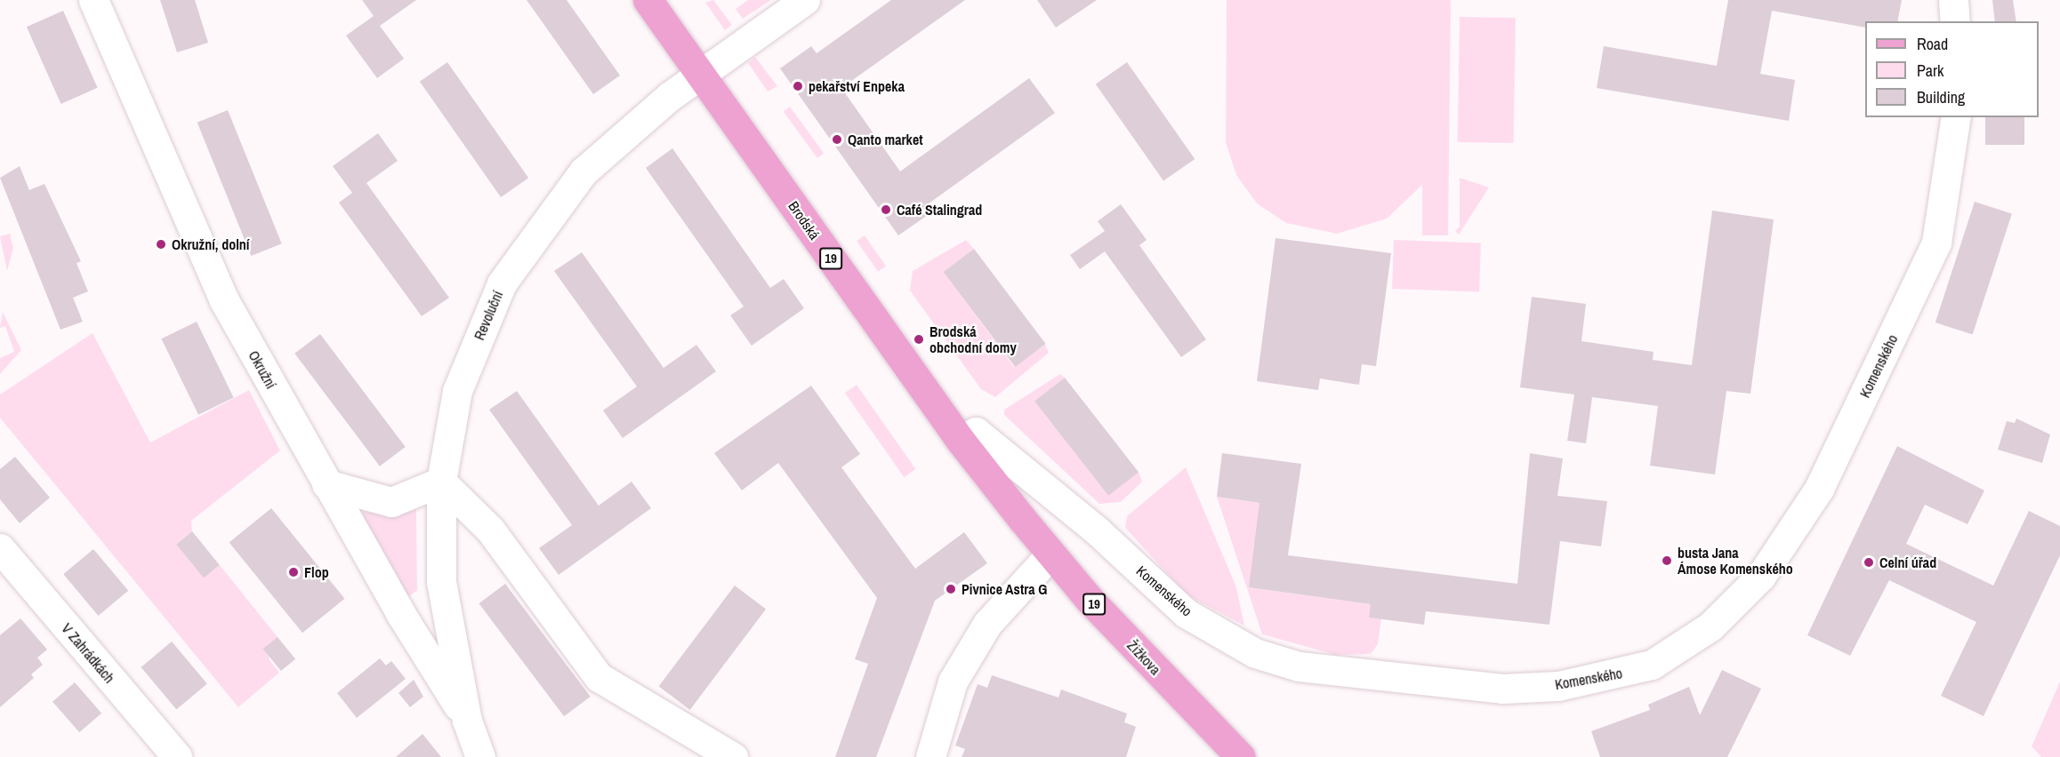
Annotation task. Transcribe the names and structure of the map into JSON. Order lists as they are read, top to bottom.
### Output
{
  "streets": {
    "main road": ["Brodská", "19", "Žižkova"],
    "street": [
      "Revoluční",
      "Komenského",
      "Okružní",
      "V Zahrádkách"
    ]
  },
  "crossings": [
    ["Brodská", "Revoluční"],
    ["Brodská", "Komenského"],
    ["Brodská", "Žižkova"],
    ["Revoluční", "Okružní"],
    ["Komenského", "Žižkova"]
  ],
  "places": [
    "pekařství Enpeka",
    "Qanto market",
    "Café Stalingrad",
    "Okružní, dolní",
    "Brodská obchodní domy",
    "busta Jana Ámose Komenského",
    "Celní úřad",
    "Flop",
    "Pivnice Astra G"
  ],
  "legend": ["Road", "Park", "Building"]
}
